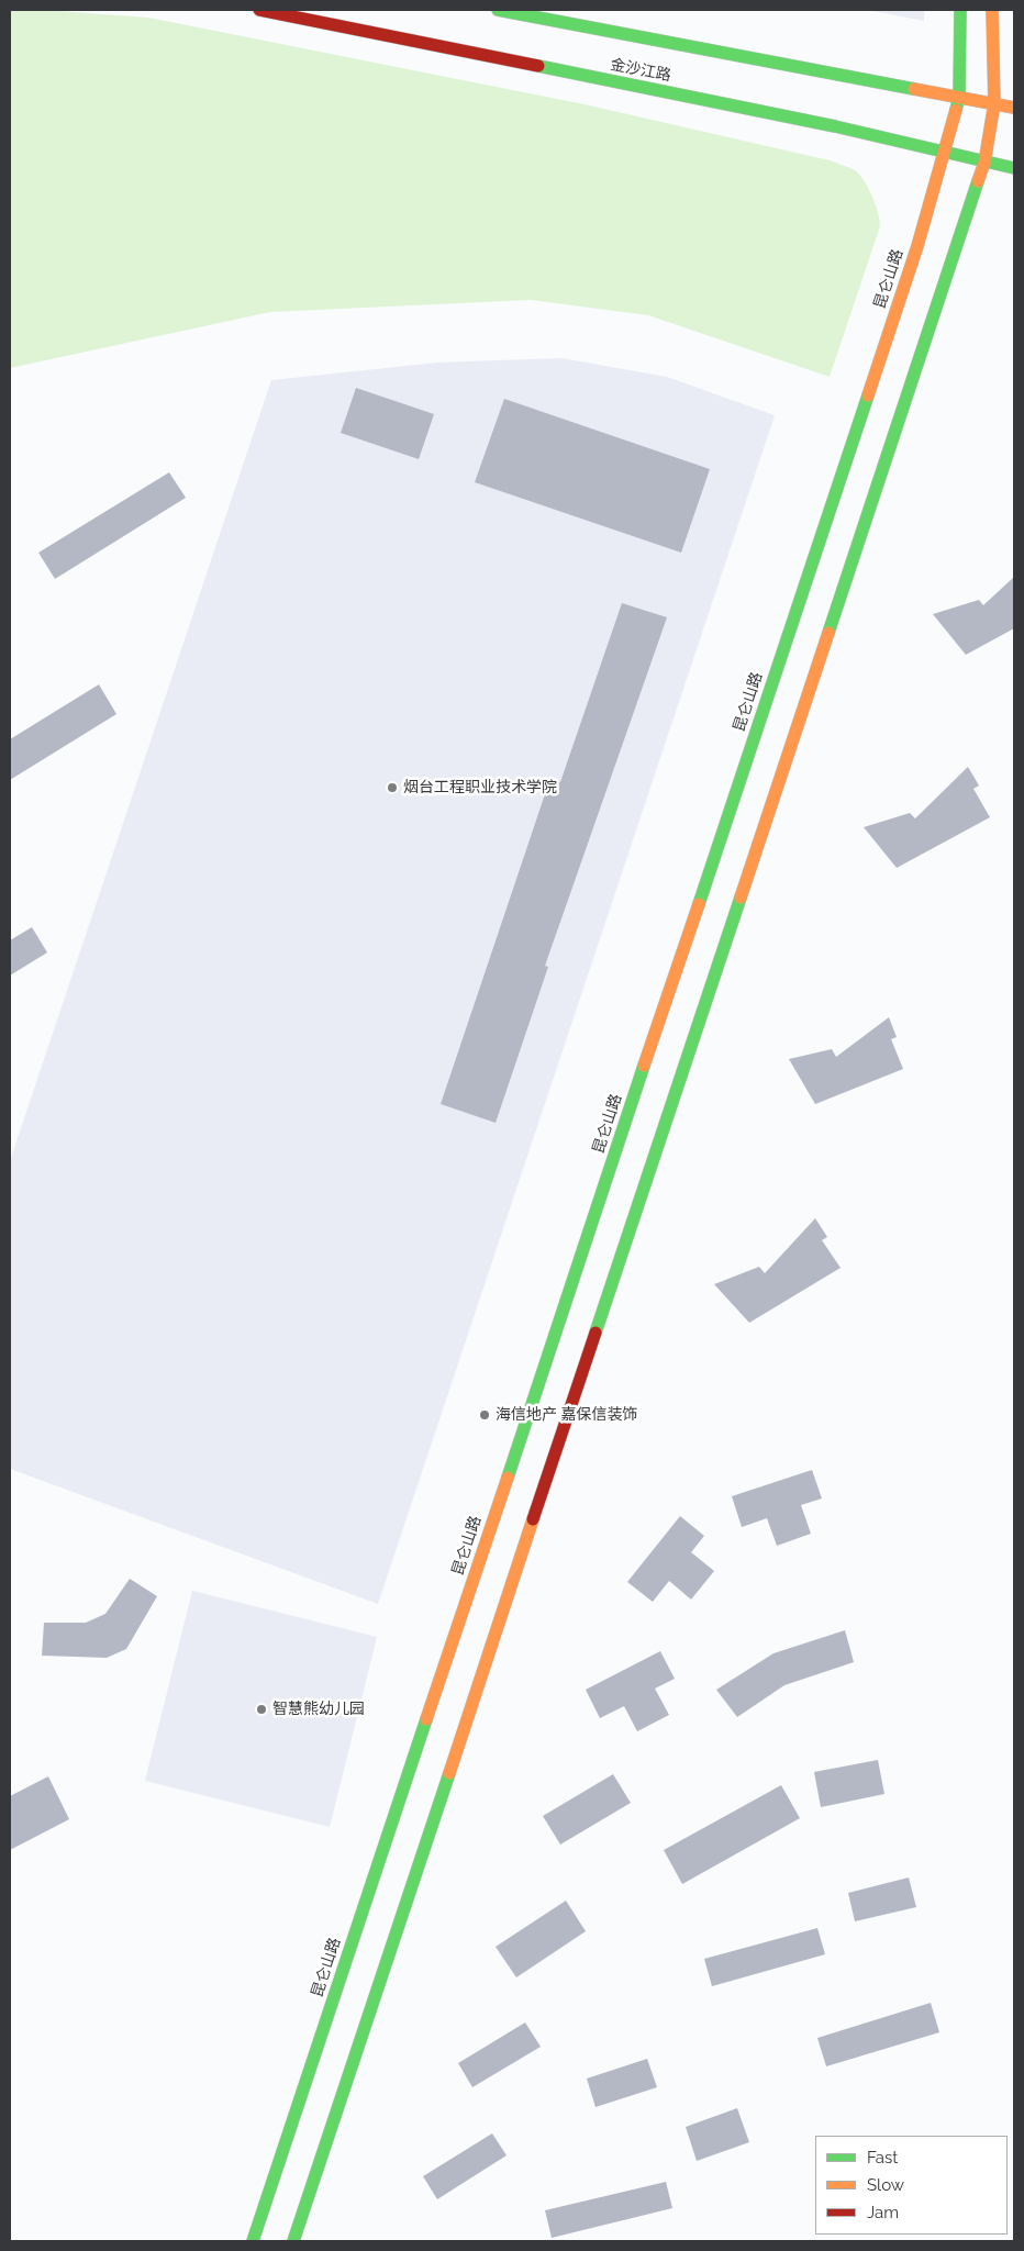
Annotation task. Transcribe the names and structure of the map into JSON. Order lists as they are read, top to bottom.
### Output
{
  "streets": {
    "street": ["金沙江路", "昆仑山路"]
  },
  "crossings": [
    ["金沙江路", "昆仑山路"]
  ],
  "places": ["烟台工程职业技术学院", "海信地产 嘉保信装饰", "智慧熊幼儿园"],
  "legend": ["Fast", "Slow", "Jam"]
}
